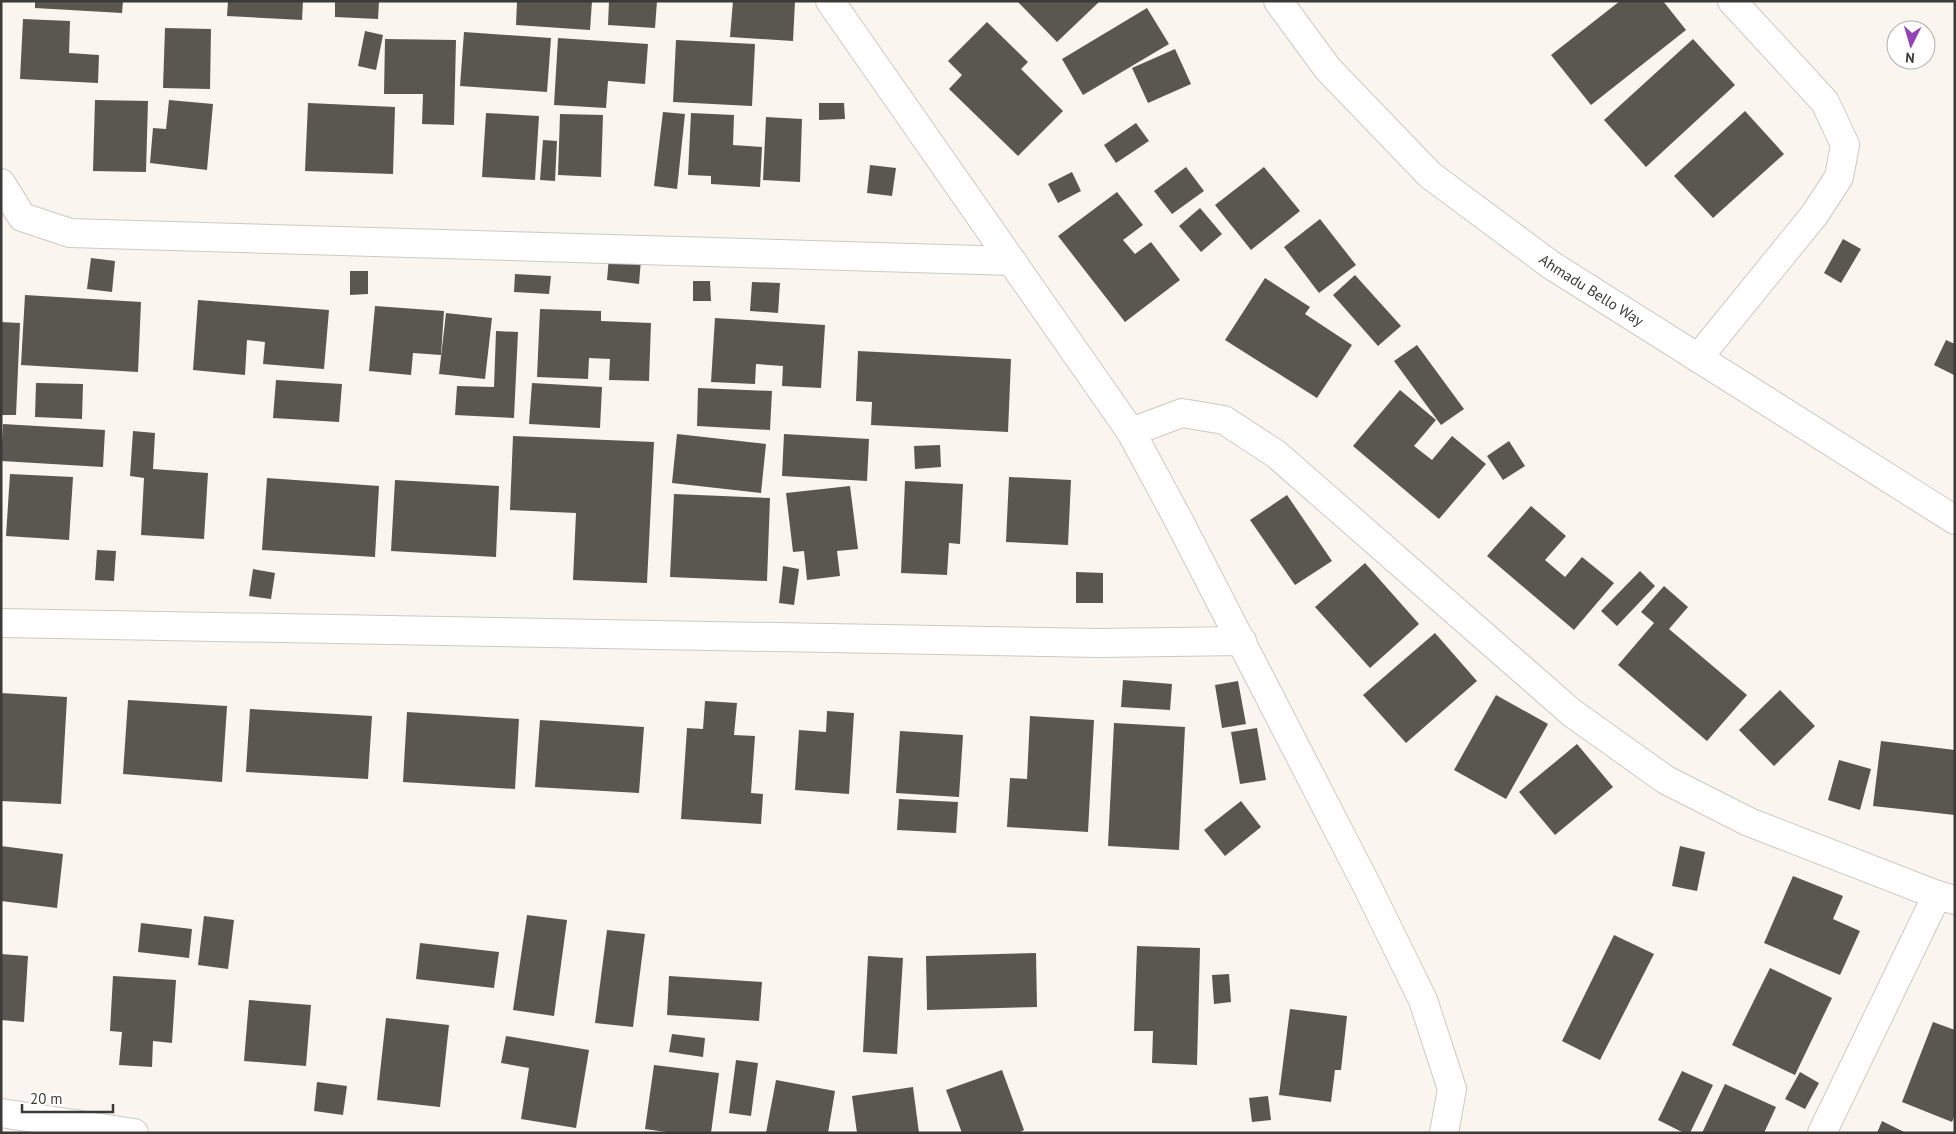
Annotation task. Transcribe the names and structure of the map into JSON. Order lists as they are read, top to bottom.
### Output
{
  "streets": {
    "street": ["Ahmadu Bello Way"]
  },
  "scale_bar": "20 m",
  "north": "bottom"
}
